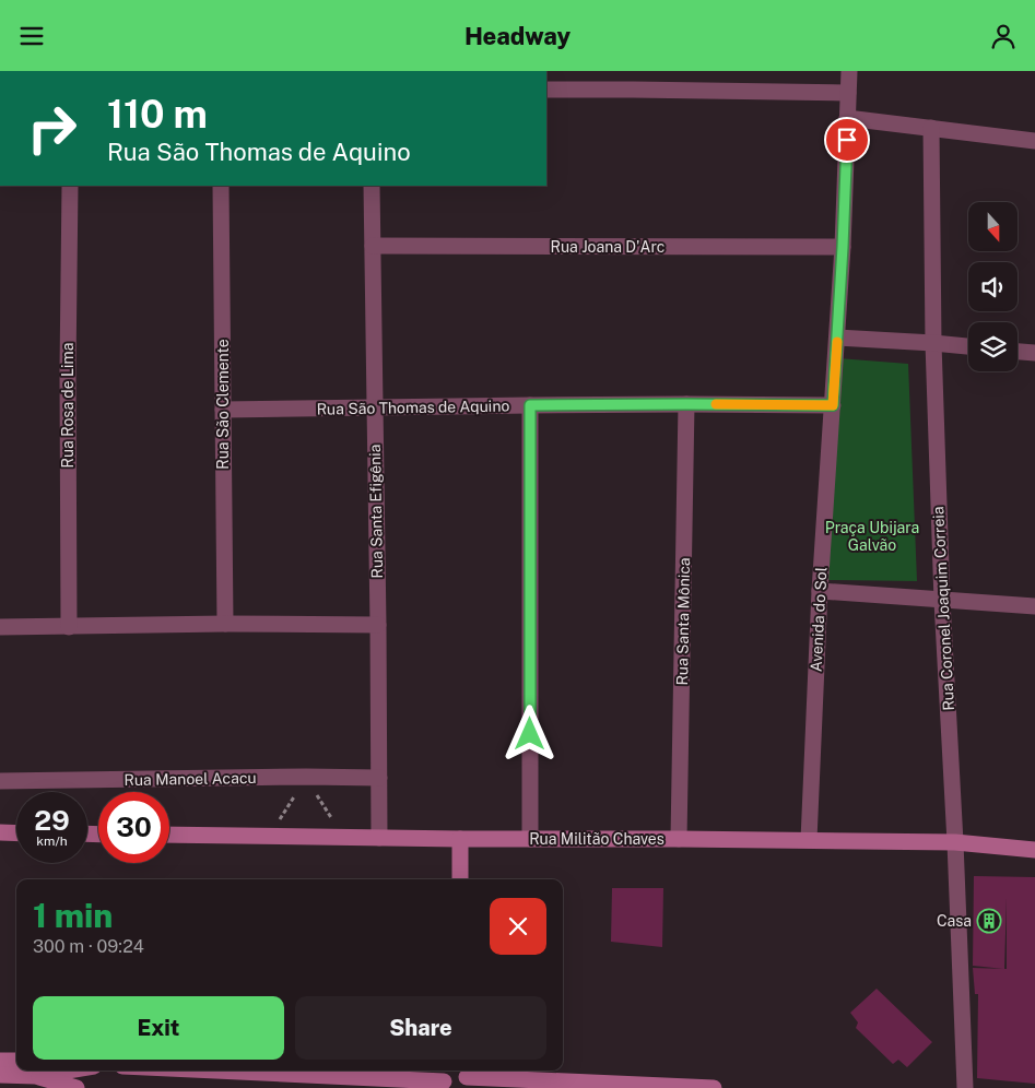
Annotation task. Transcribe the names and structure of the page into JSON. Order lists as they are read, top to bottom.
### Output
{
  "streets": {
    "street": [
      "Rua Joana D'Arc",
      "Rua São Clemente",
      "Rua Rosa de Lima",
      "Rua São Thomas de Aquino",
      "Rua Santa Efigênia",
      "Rua Coronel Joaquim Correia",
      "Avenida do Sol",
      "Rua Santa Mônica",
      "Rua Manoel Acacu",
      "Rua Militão Chaves"
    ]
  },
  "crossings": [
    ["Rua Joana D'Arc", "Rua Santa Efigênia"],
    ["Rua Joana D'Arc", "Avenida do Sol"],
    ["Rua São Clemente", "Rua São Thomas de Aquino"],
    ["Rua São Thomas de Aquino", "Rua Santa Efigênia"],
    ["Rua São Thomas de Aquino", "Avenida do Sol"],
    ["Rua São Thomas de Aquino", "Rua Santa Mônica"],
    ["Rua Santa Efigênia", "Rua Manoel Acacu"],
    ["Rua Santa Efigênia", "Rua Militão Chaves"],
    ["Rua Coronel Joaquim Correia", "Rua Militão Chaves"],
    ["Avenida do Sol", "Rua Militão Chaves"],
    ["Rua Santa Mônica", "Rua Militão Chaves"]
  ],
  "parks": ["Praça Ubijara Galvão"],
  "places": {
    "building": ["Casa"]
  },
  "north": "bottom",
  "page": {
    "header": "Headway",
    "turn": ["110 m", "Rua São Thomas de Aquino"],
    "speed": "29 km/h",
    "limit": "30",
    "heading": ["1 min", "300 m · 09:24"],
    "buttons": ["Exit", "Share"]
  }
}
